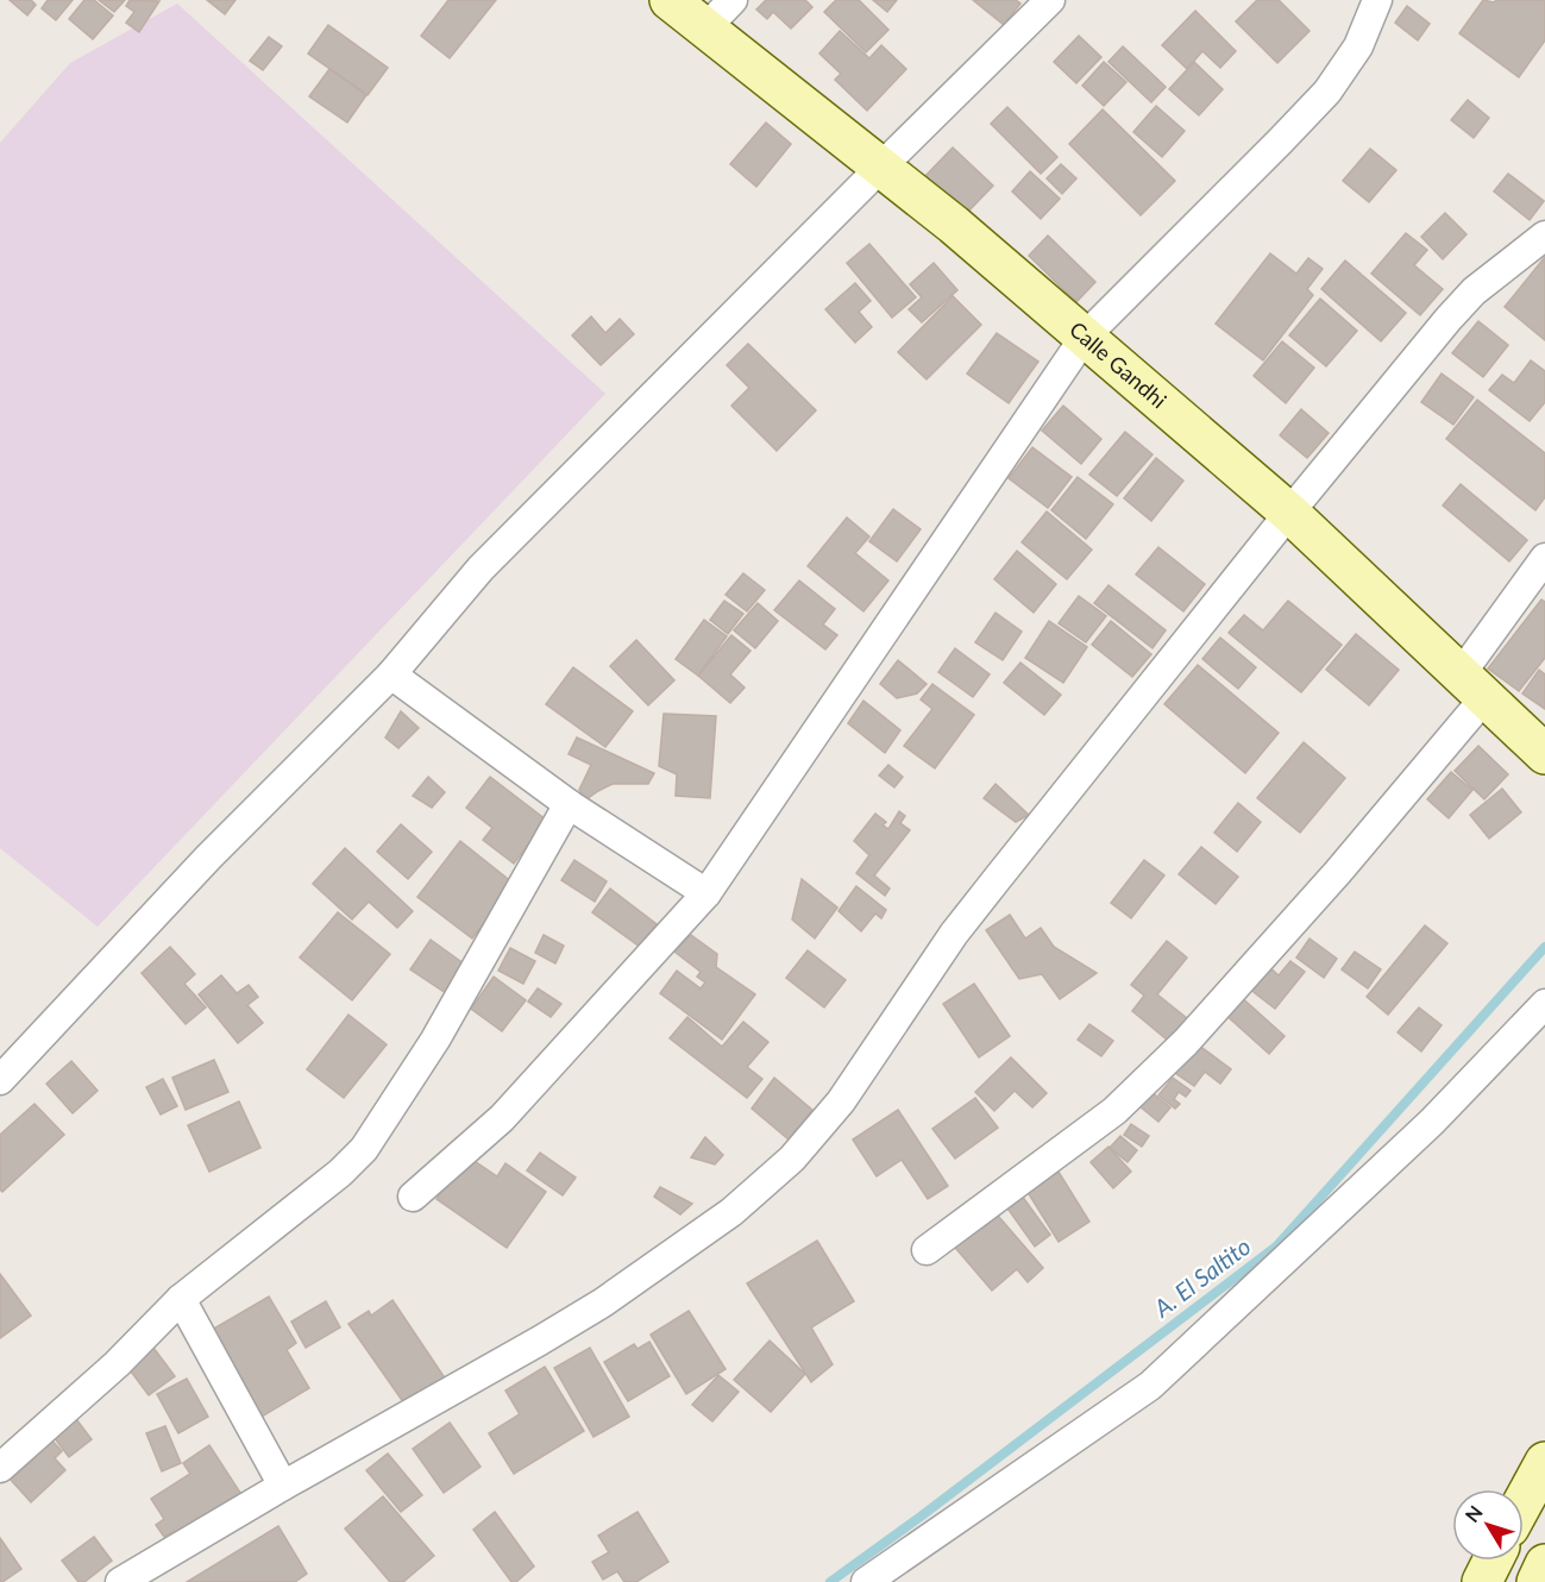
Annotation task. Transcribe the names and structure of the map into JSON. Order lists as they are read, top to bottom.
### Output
{
  "streets": {
    "main road": ["Calle Gandhi"]
  },
  "water": ["A. El Saltito"],
  "north": "top left"
}
